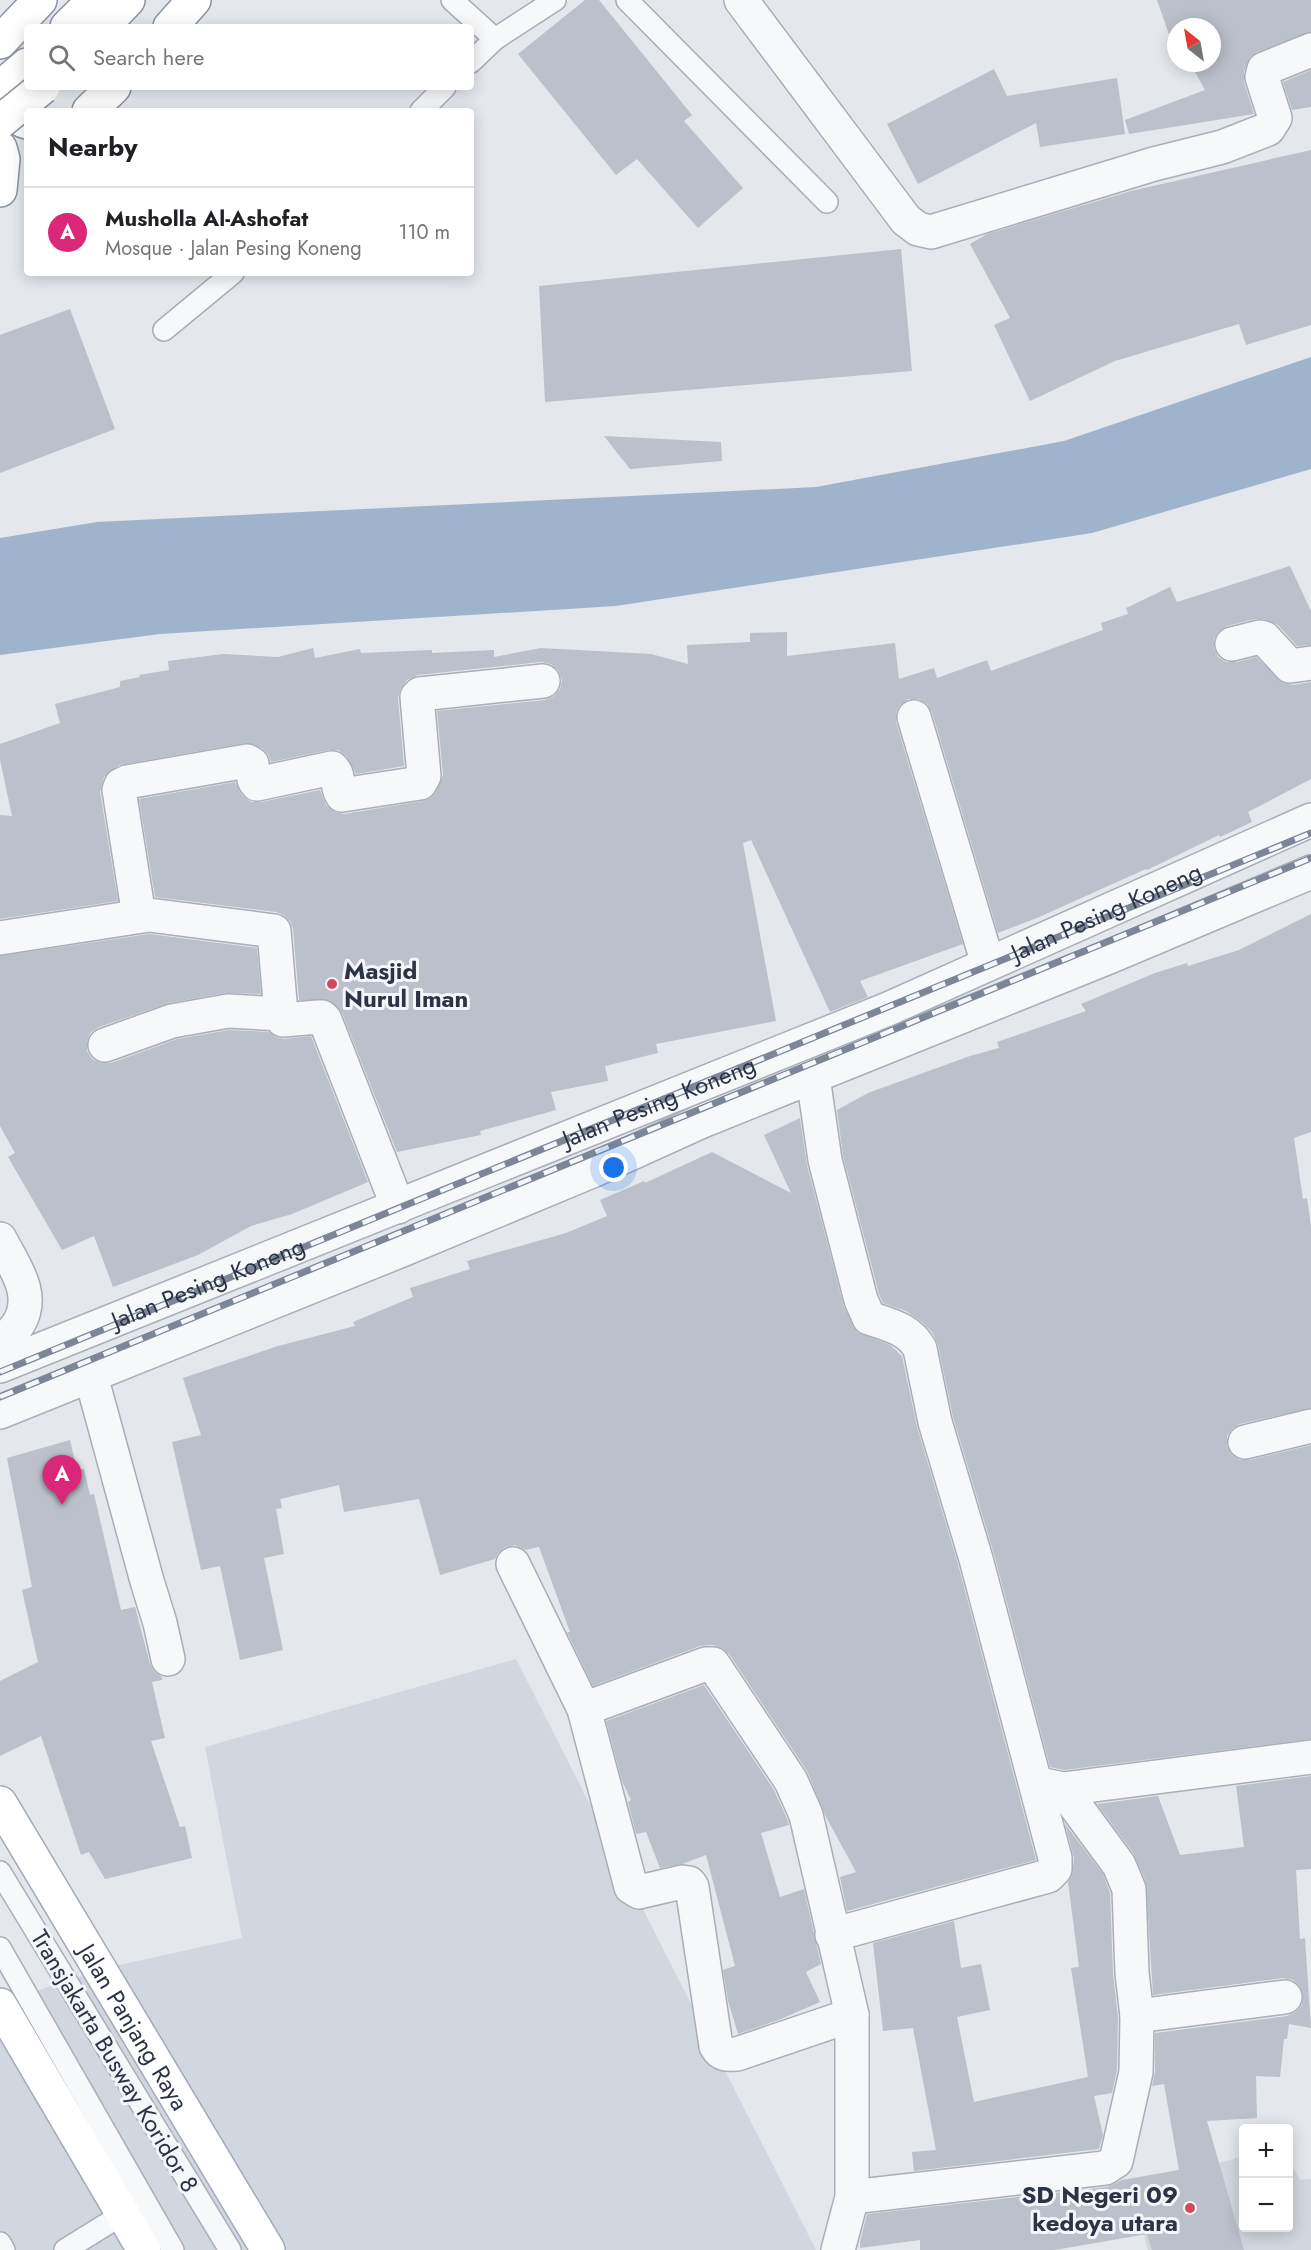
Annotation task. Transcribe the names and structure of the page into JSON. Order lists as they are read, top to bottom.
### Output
{
  "streets": {
    "main road": ["Jalan Panjang Raya"],
    "street": ["Jalan Pesing Koneng"],
    "lane": ["Transjakarta Busway Koridor 8"]
  },
  "places": ["Masjid Nurul Iman", "SD Negeri 09 kedoya utara"],
  "north": "top left",
  "page": {
    "search": "Search here",
    "heading": "Nearby",
    "list": [
      {
        "mark": "A",
        "name": "Musholla Al-Ashofat",
        "note": "Mosque · Jalan Pesing Koneng",
        "value": "110 m"
      }
    ],
    "pins": "A",
    "map_buttons": ["+", "−"]
  }
}
